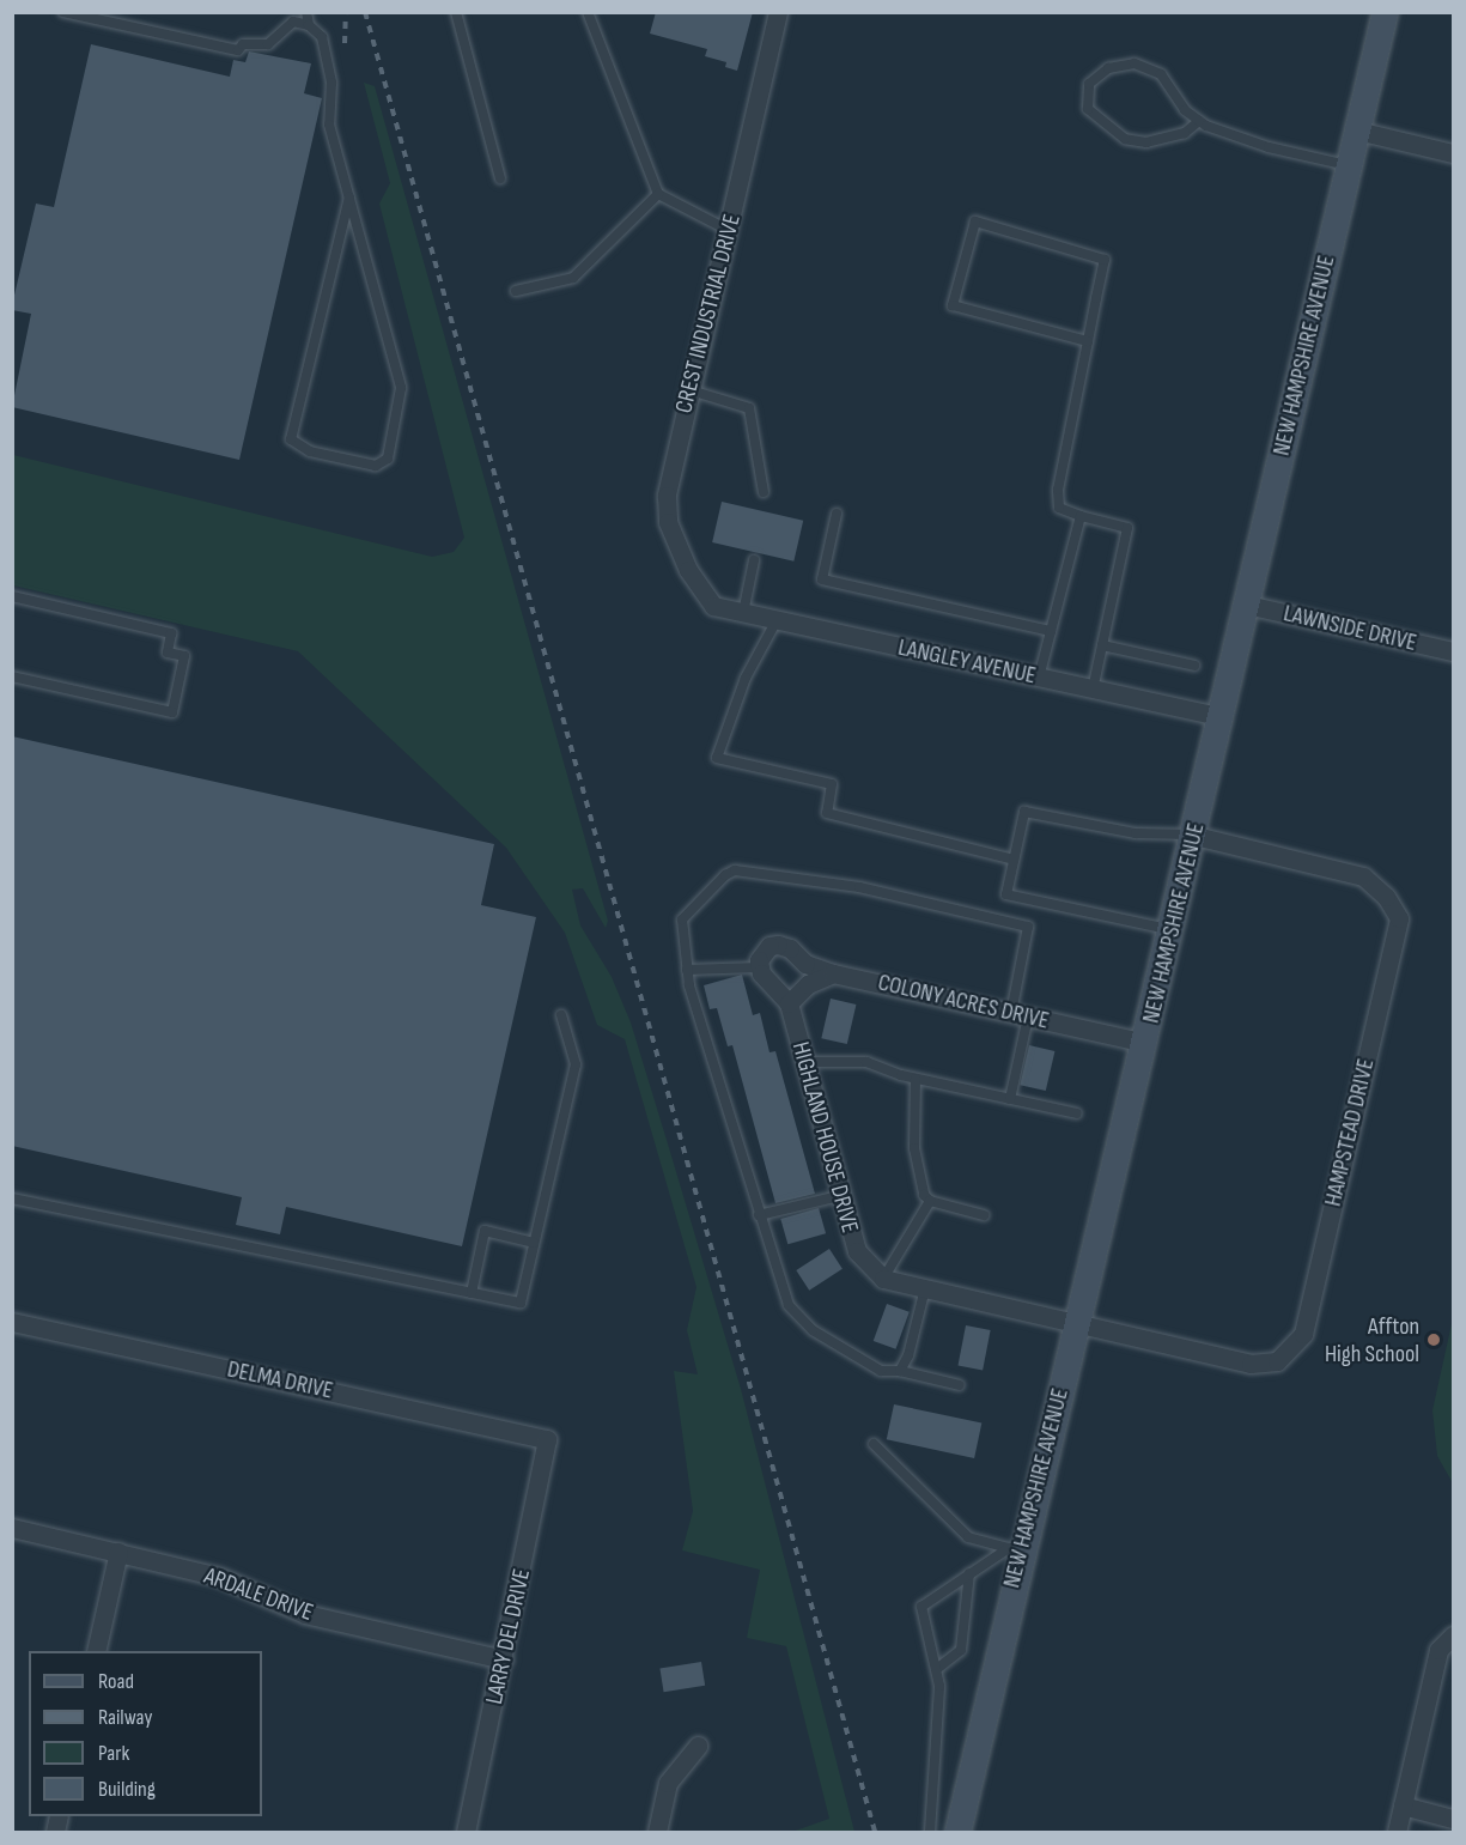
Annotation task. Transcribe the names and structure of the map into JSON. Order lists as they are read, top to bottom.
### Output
{
  "streets": {
    "street": [
      "CREST INDUSTRIAL DRIVE",
      "NEW HAMPSHIRE AVENUE",
      "LAWNSIDE DRIVE",
      "LANGLEY AVENUE",
      "COLONY ACRES DRIVE",
      "HAMPSTEAD DRIVE",
      "HIGHLAND HOUSE DRIVE",
      "DELMA DRIVE",
      "ARDALE DRIVE",
      "LARRY DEL DRIVE"
    ]
  },
  "crossings": [
    ["CREST INDUSTRIAL DRIVE", "LANGLEY AVENUE"],
    ["NEW HAMPSHIRE AVENUE", "LAWNSIDE DRIVE"],
    ["NEW HAMPSHIRE AVENUE", "LANGLEY AVENUE"],
    ["NEW HAMPSHIRE AVENUE", "COLONY ACRES DRIVE"],
    ["NEW HAMPSHIRE AVENUE", "HAMPSTEAD DRIVE"],
    ["DELMA DRIVE", "LARRY DEL DRIVE"],
    ["ARDALE DRIVE", "LARRY DEL DRIVE"]
  ],
  "places": ["Affton High School"],
  "legend": [
    "Road",
    "Railway",
    "Park",
    "Building"
  ]
}
